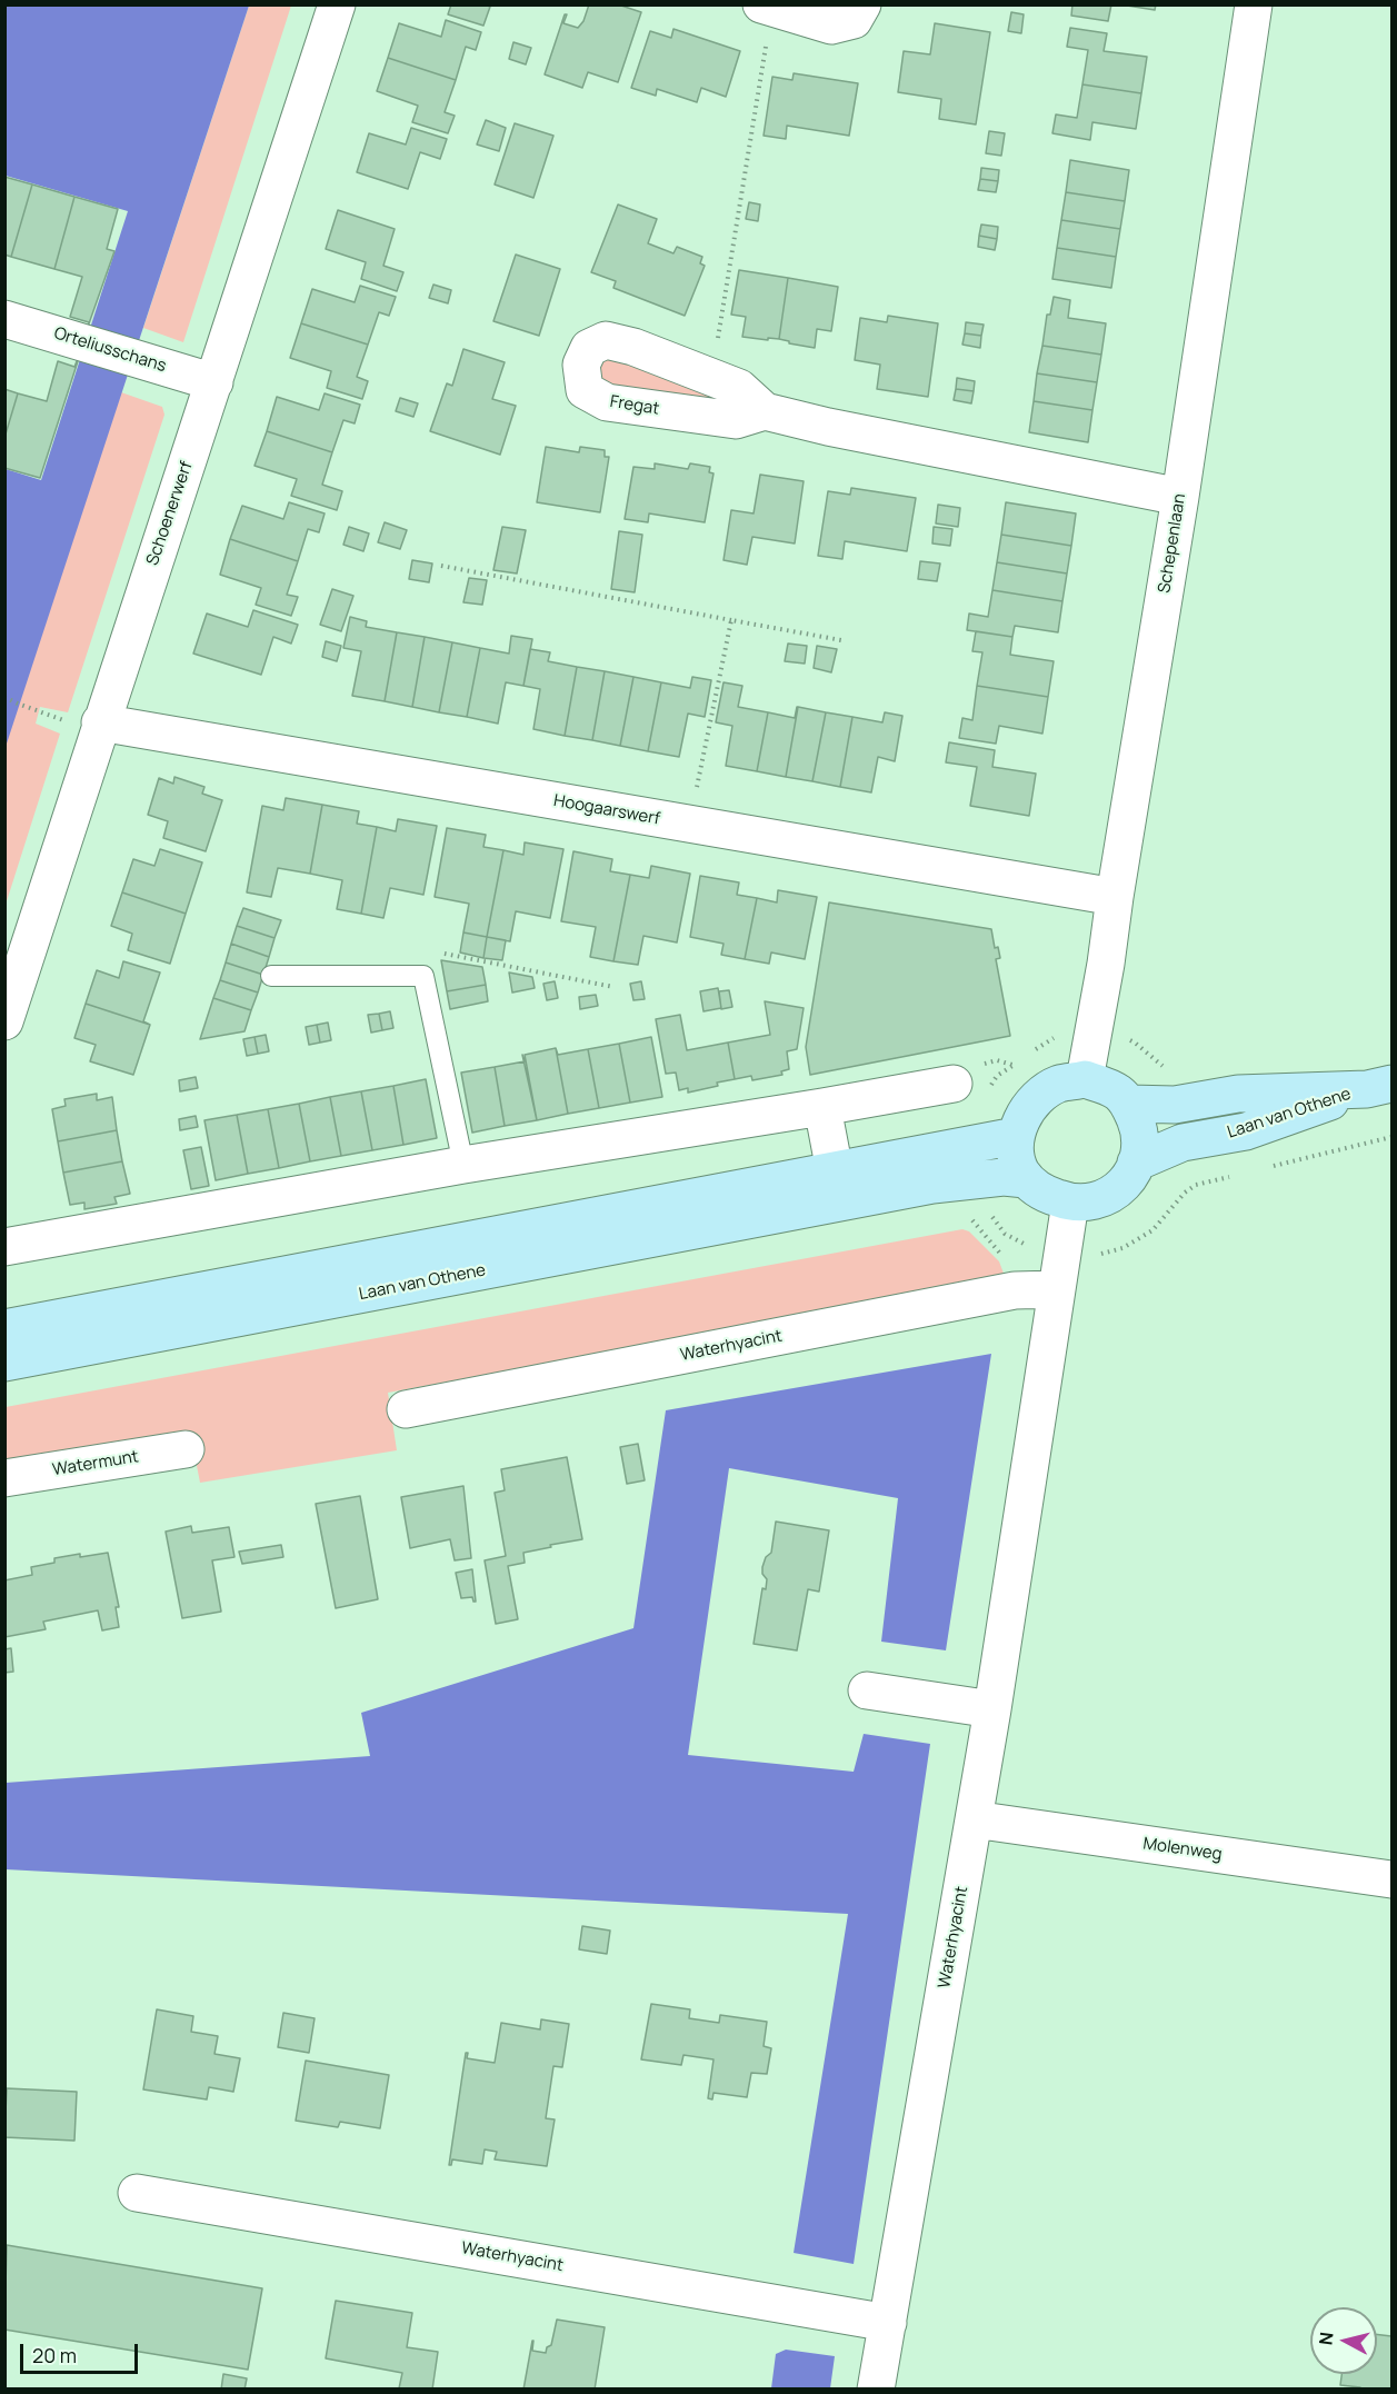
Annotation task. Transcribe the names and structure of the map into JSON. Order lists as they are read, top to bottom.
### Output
{
  "streets": {
    "street": [
      "Orteliusschans",
      "Fregat",
      "Schoenerwerf",
      "Schepenlaan",
      "Hoogaarswerf",
      "Laan van Othene",
      "Waterhyacint",
      "Watermunt",
      "Molenweg"
    ]
  },
  "crossings": [
    ["Orteliusschans", "Schoenerwerf"],
    ["Fregat", "Schepenlaan"],
    ["Schoenerwerf", "Hoogaarswerf"],
    ["Schepenlaan", "Hoogaarswerf"],
    ["Schepenlaan", "Laan van Othene"],
    ["Schepenlaan", "Waterhyacint"],
    ["Laan van Othene", "Waterhyacint"],
    ["Waterhyacint", "Molenweg"]
  ],
  "scale_bar": "20 m",
  "north": "left"
}
